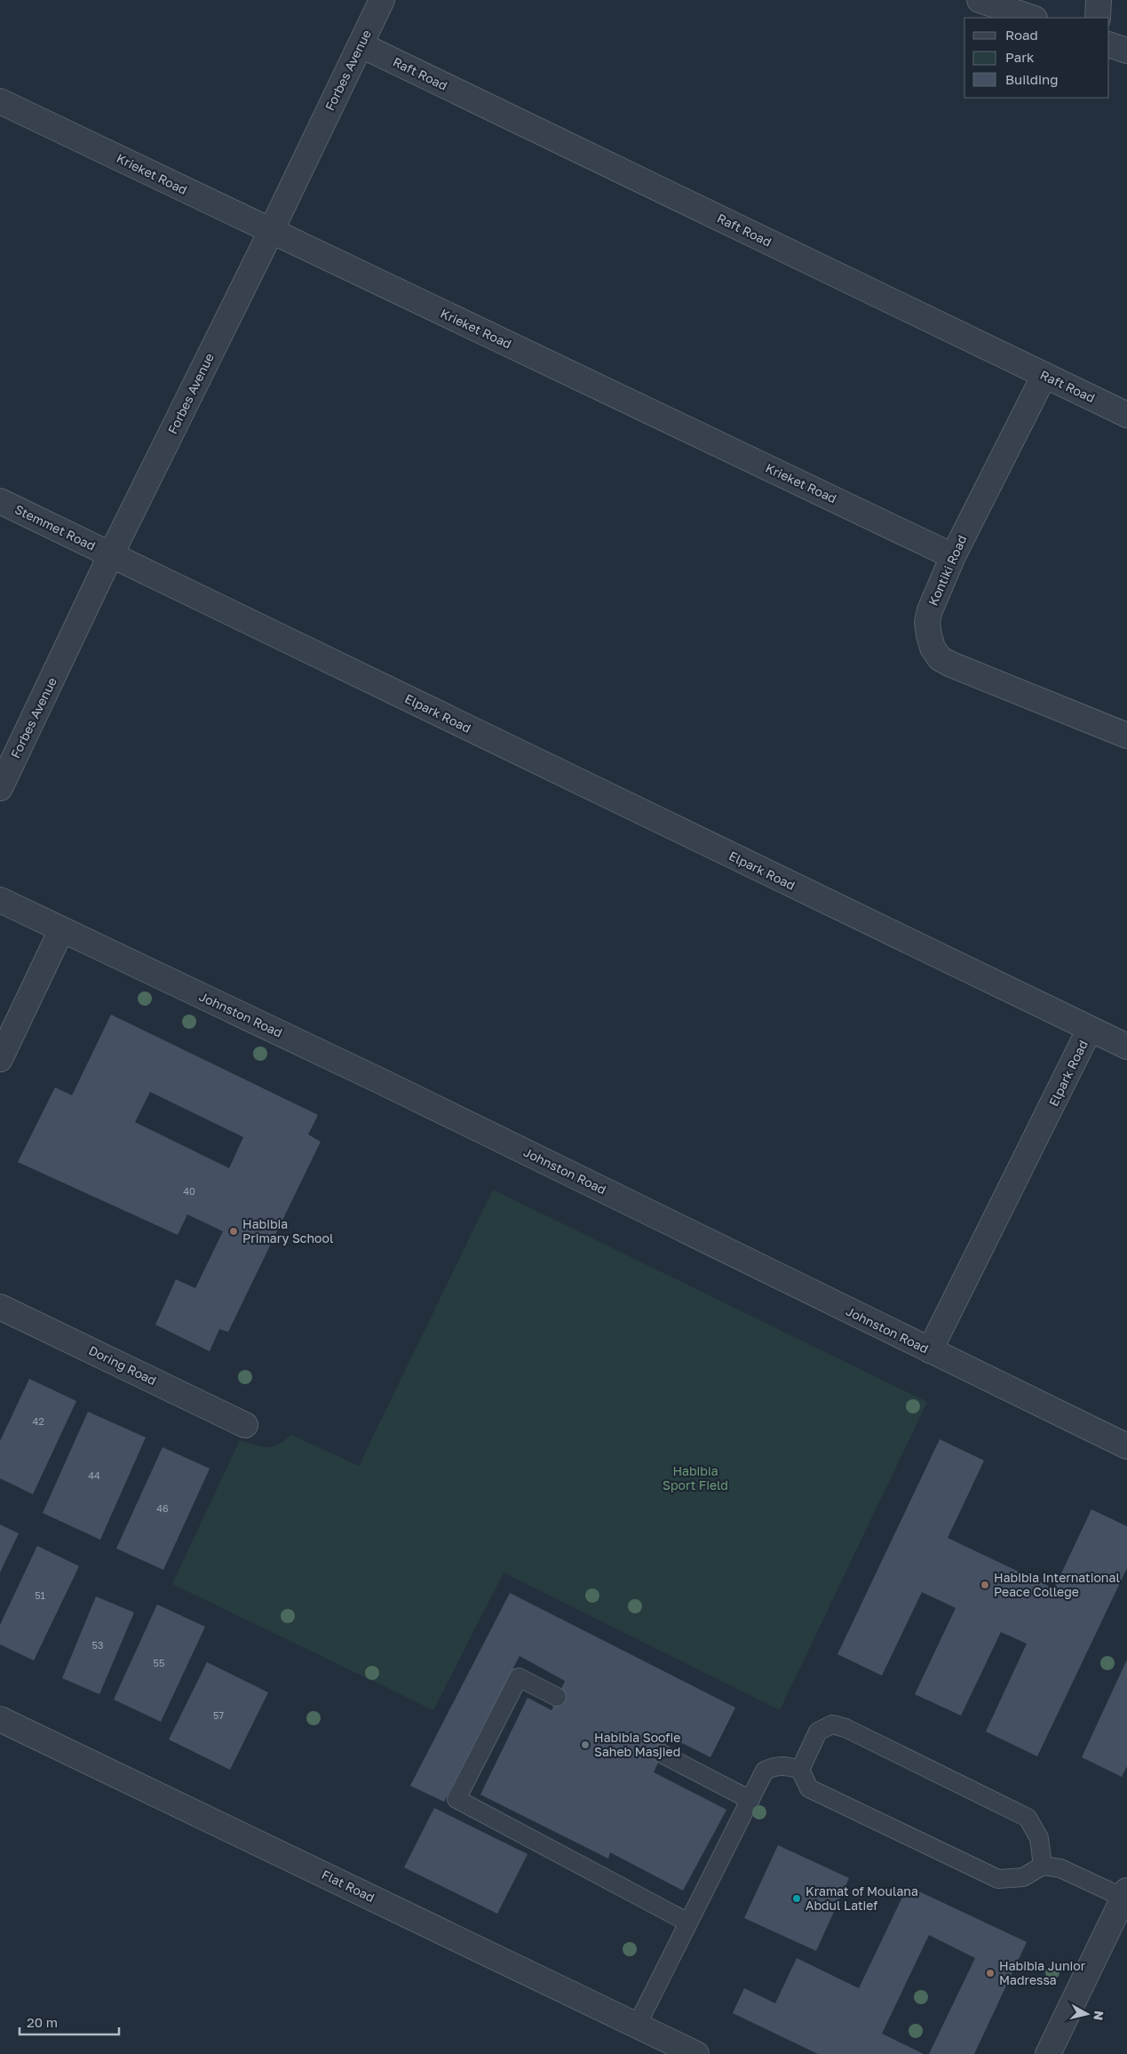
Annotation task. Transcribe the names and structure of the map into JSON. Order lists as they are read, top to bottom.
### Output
{
  "streets": {
    "street": [
      "Forbes Avenue",
      "Raft Road",
      "Krieket Road",
      "Stemmet Road",
      "Kontiki Road",
      "Elpark Road",
      "Johnston Road",
      "Doring Road",
      "Flat Road"
    ]
  },
  "crossings": [
    ["Forbes Avenue", "Raft Road"],
    ["Forbes Avenue", "Krieket Road"],
    ["Forbes Avenue", "Stemmet Road"],
    ["Forbes Avenue", "Elpark Road"],
    ["Raft Road", "Kontiki Road"],
    ["Krieket Road", "Kontiki Road"],
    ["Stemmet Road", "Elpark Road"],
    ["Elpark Road", "Johnston Road"]
  ],
  "parks": ["Habibia Sport Field"],
  "places": [
    "Habibia Primary School",
    "Habibia International Peace College",
    "Habibia Soofie Saheb Masjied",
    "Kramat of Moulana Abdul Latief",
    "Habibia Junior Madressa"
  ],
  "house_numbers": [
    "40",
    "42",
    "44",
    "46",
    "51",
    "53",
    "55",
    "57"
  ],
  "legend": ["Road", "Park", "Building"],
  "scale_bar": "20 m",
  "north": "right"
}
